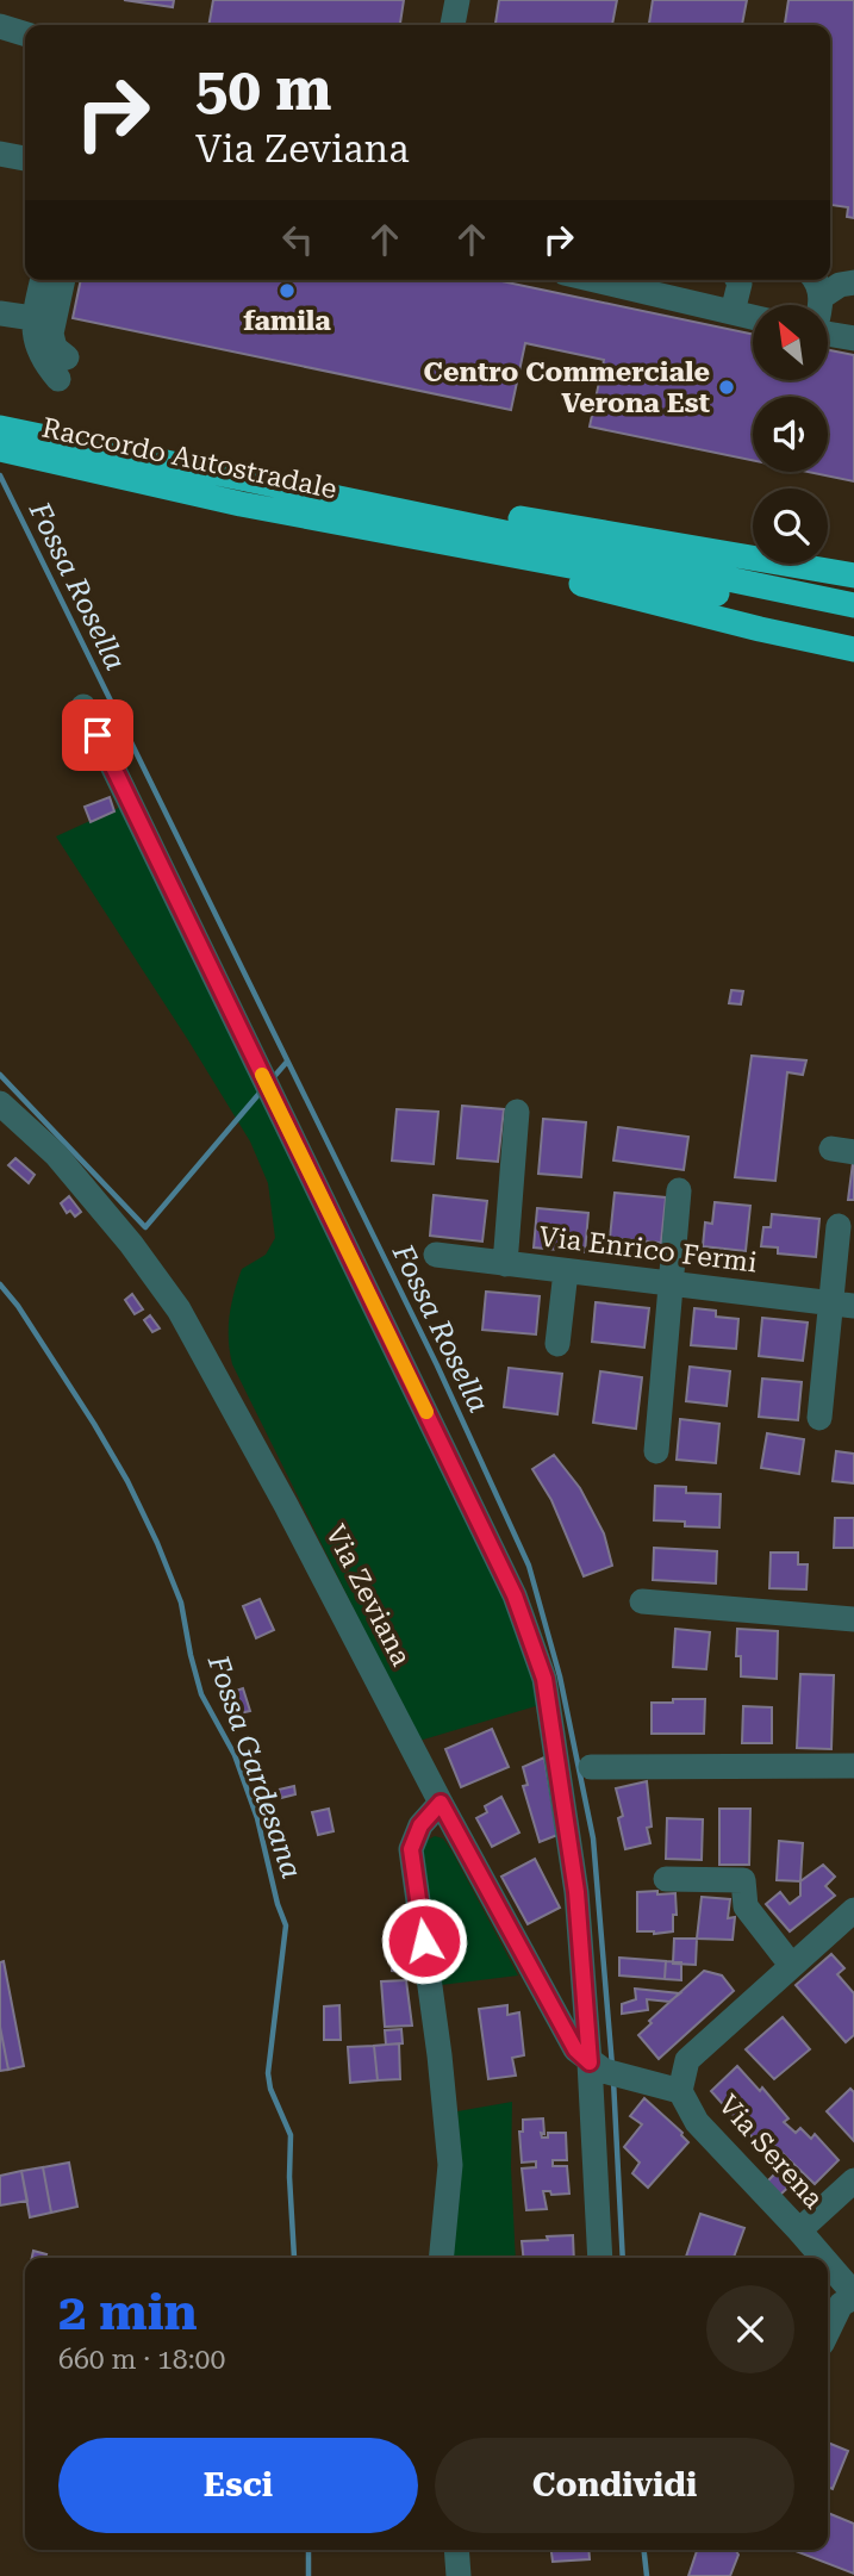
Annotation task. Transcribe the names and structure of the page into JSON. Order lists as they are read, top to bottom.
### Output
{
  "streets": {
    "highway": ["Raccordo Autostradale"],
    "street": ["Via Enrico Fermi", "Via Zeviana", "Via Serena"]
  },
  "water": ["Fossa Rosella", "Fossa Gardesana"],
  "places": ["famila", "Centro Commerciale Verona Est"],
  "north": "top left",
  "page": {
    "turn": ["50 m", "Via Zeviana"],
    "heading": ["2 min", "660 m · 18:00"],
    "buttons": ["Esci", "Condividi"]
  }
}
